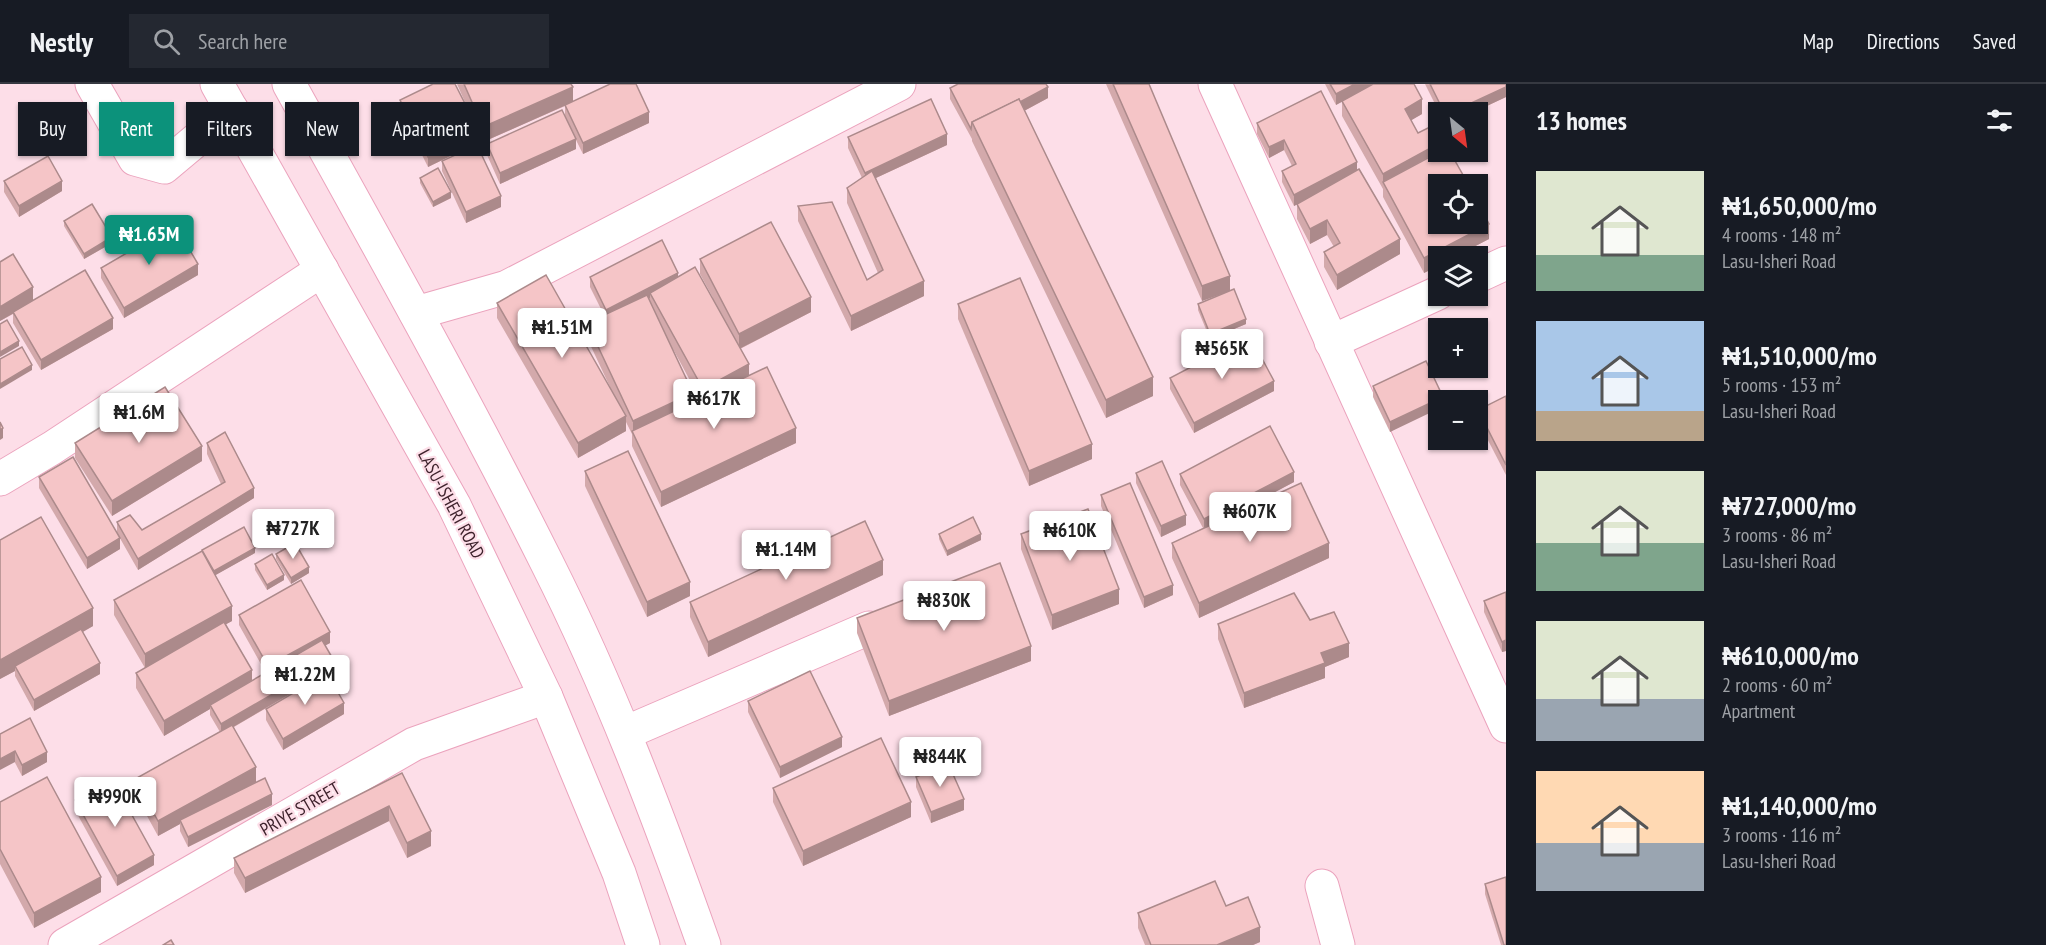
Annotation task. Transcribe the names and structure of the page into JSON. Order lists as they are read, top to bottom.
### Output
{
  "streets": {
    "street": ["LASU-ISHERI ROAD", "PRIYE STREET"]
  },
  "crossings": [
    ["LASU-ISHERI ROAD", "PRIYE STREET"]
  ],
  "north": "bottom right",
  "page": {
    "header": "Nestly",
    "search": "Search here",
    "nav": ["Map", "Directions", "Saved"],
    "heading": "13 homes",
    "map_buttons": ["+", "−"],
    "chip": [
      "Buy",
      "Rent",
      "Filters",
      "New",
      "Apartment"
    ],
    "list": [
      {
        "name": "₦1,650,000/mo",
        "note": "4 rooms · 148 m² · Lasu-Isheri Road"
      },
      {
        "name": "₦1,510,000/mo",
        "note": "5 rooms · 153 m² · Lasu-Isheri Road"
      },
      {
        "name": "₦727,000/mo",
        "note": "3 rooms · 86 m² · Lasu-Isheri Road"
      },
      {
        "name": "₦610,000/mo",
        "note": "2 rooms · 60 m² · Apartment"
      },
      {
        "name": "₦1,140,000/mo",
        "note": "3 rooms · 116 m² · Lasu-Isheri Road"
      }
    ],
    "price": [
      "₦1.65M",
      "₦1.51M",
      "₦565K",
      "₦617K",
      "₦1.6M",
      "₦607K",
      "₦727K",
      "₦610K",
      "₦1.14M",
      "₦830K",
      "₦1.22M",
      "₦844K",
      "₦990K"
    ]
  }
}
